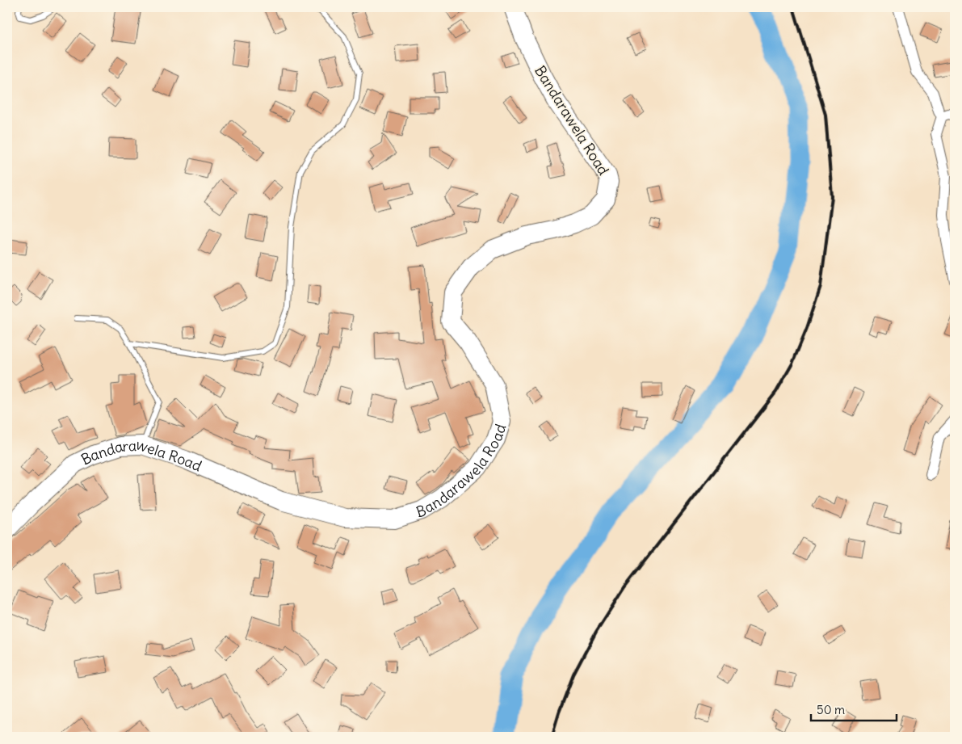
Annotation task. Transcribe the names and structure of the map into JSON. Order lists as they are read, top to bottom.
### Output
{
  "streets": {
    "highway": ["Bandarawela Road"]
  },
  "scale_bar": "50 m"
}
